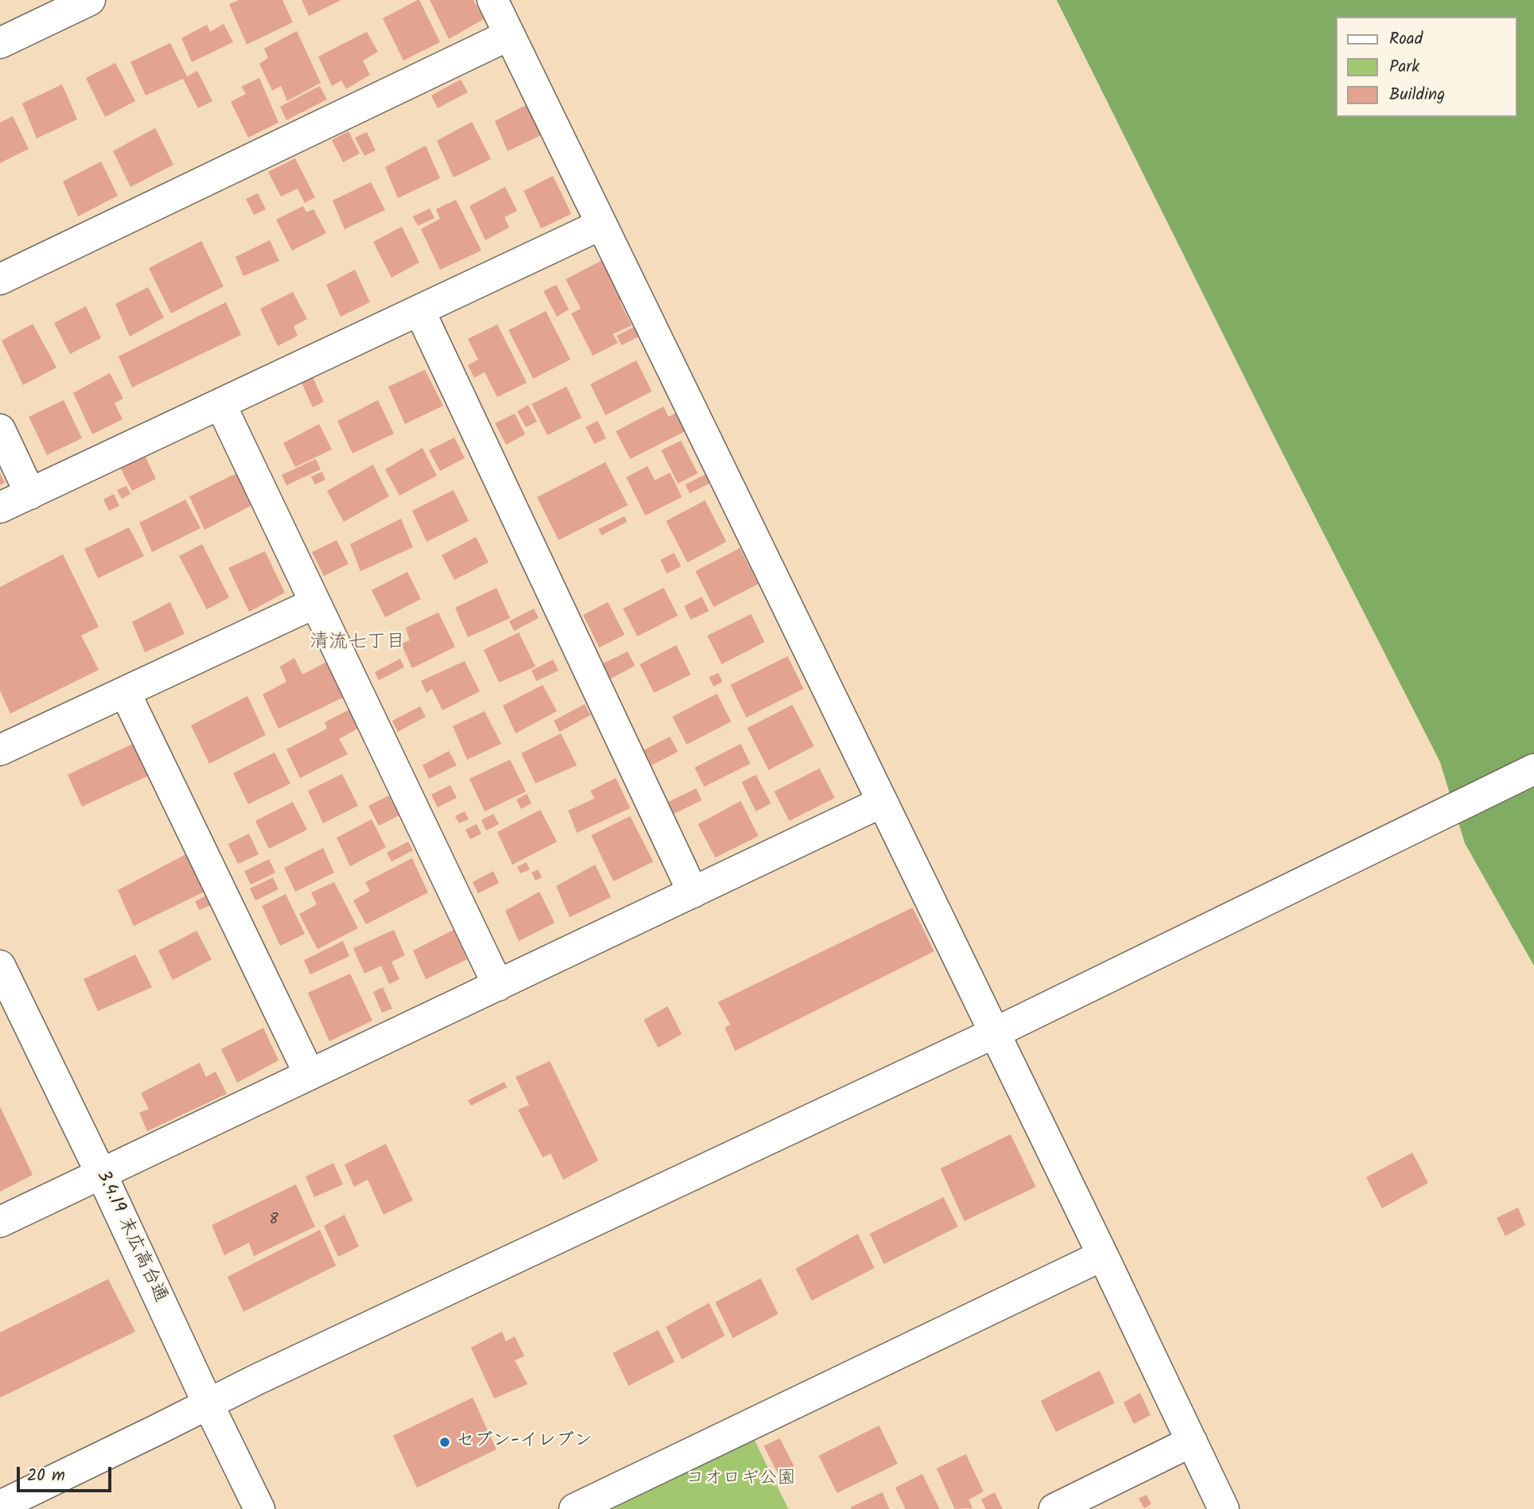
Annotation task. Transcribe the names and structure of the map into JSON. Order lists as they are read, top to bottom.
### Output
{
  "streets": {
    "street": ["3.4.19 末広高台通"]
  },
  "districts": ["清流七丁目"],
  "parks": ["コオロギ公園"],
  "places": ["セブン-イレブン"],
  "house_numbers": ["8"],
  "legend": ["Road", "Park", "Building"],
  "scale_bar": "20 m"
}
